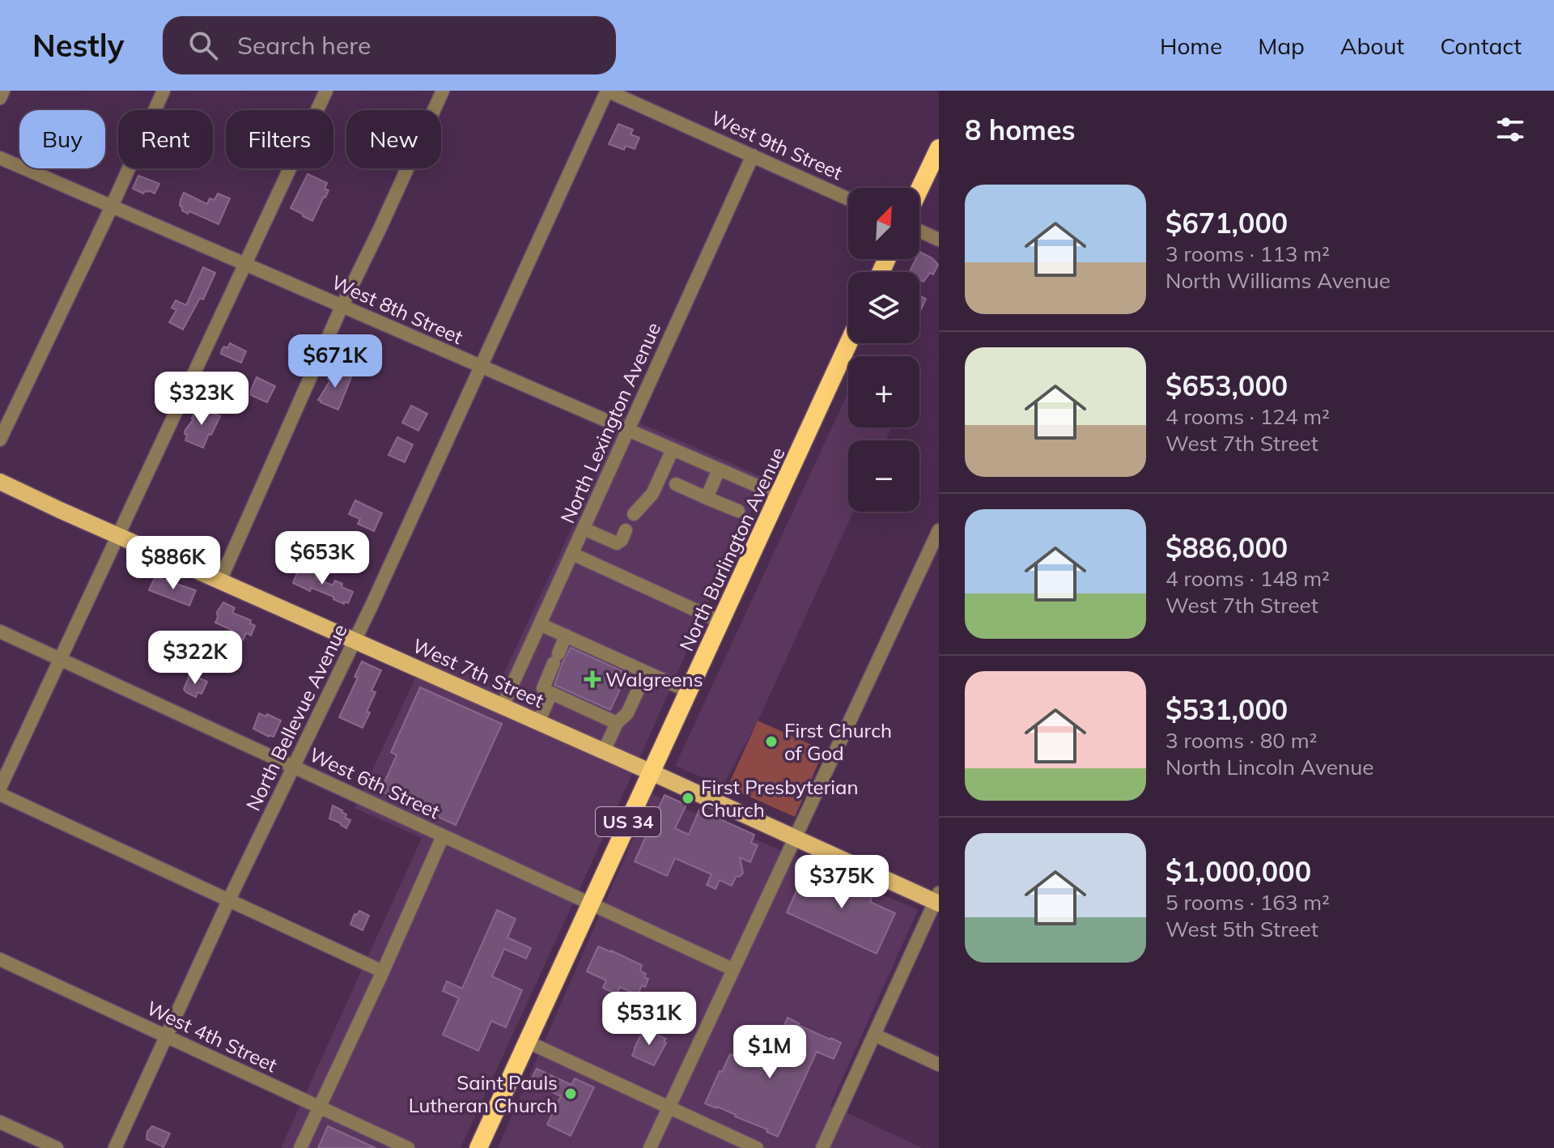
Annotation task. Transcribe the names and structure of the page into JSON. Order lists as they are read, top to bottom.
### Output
{
  "streets": {
    "highway": ["North Burlington Avenue", "US 34"],
    "main road": ["West 7th Street"],
    "street": [
      "West 9th Street",
      "West 8th Street",
      "North Lexington Avenue",
      "North Bellevue Avenue",
      "West 6th Street",
      "West 4th Street"
    ]
  },
  "crossings": [
    ["West 9th Street", "North Lexington Avenue"],
    ["West 9th Street", "North Bellevue Avenue"],
    ["West 8th Street", "North Lexington Avenue"],
    ["West 8th Street", "North Burlington Avenue"],
    ["West 8th Street", "North Bellevue Avenue"],
    ["North Lexington Avenue", "West 7th Street"],
    ["North Burlington Avenue", "West 7th Street"],
    ["North Burlington Avenue", "West 6th Street"],
    ["West 7th Street", "North Bellevue Avenue"],
    ["North Bellevue Avenue", "West 6th Street"],
    ["North Bellevue Avenue", "West 4th Street"]
  ],
  "places": {
    "health": ["Walgreens"],
    "other": ["First Church of God", "First Presbyterian Church", "Saint Pauls Lutheran Church"]
  },
  "north": "top right",
  "page": {
    "header": "Nestly",
    "search": "Search here",
    "nav": [
      "Home",
      "Map",
      "About",
      "Contact"
    ],
    "heading": "8 homes",
    "chip": [
      "Buy",
      "Rent",
      "Filters",
      "New"
    ],
    "list": [
      {
        "name": "$671,000",
        "note": "3 rooms · 113 m² · North Williams Avenue"
      },
      {
        "name": "$653,000",
        "note": "4 rooms · 124 m² · West 7th Street"
      },
      {
        "name": "$886,000",
        "note": "4 rooms · 148 m² · West 7th Street"
      },
      {
        "name": "$531,000",
        "note": "3 rooms · 80 m² · North Lincoln Avenue"
      },
      {
        "name": "$1,000,000",
        "note": "5 rooms · 163 m² · West 5th Street"
      }
    ],
    "map_buttons": ["+", "−"],
    "price": [
      "$671K",
      "$323K",
      "$653K",
      "$886K",
      "$322K",
      "$375K",
      "$531K",
      "$1M"
    ]
  }
}
